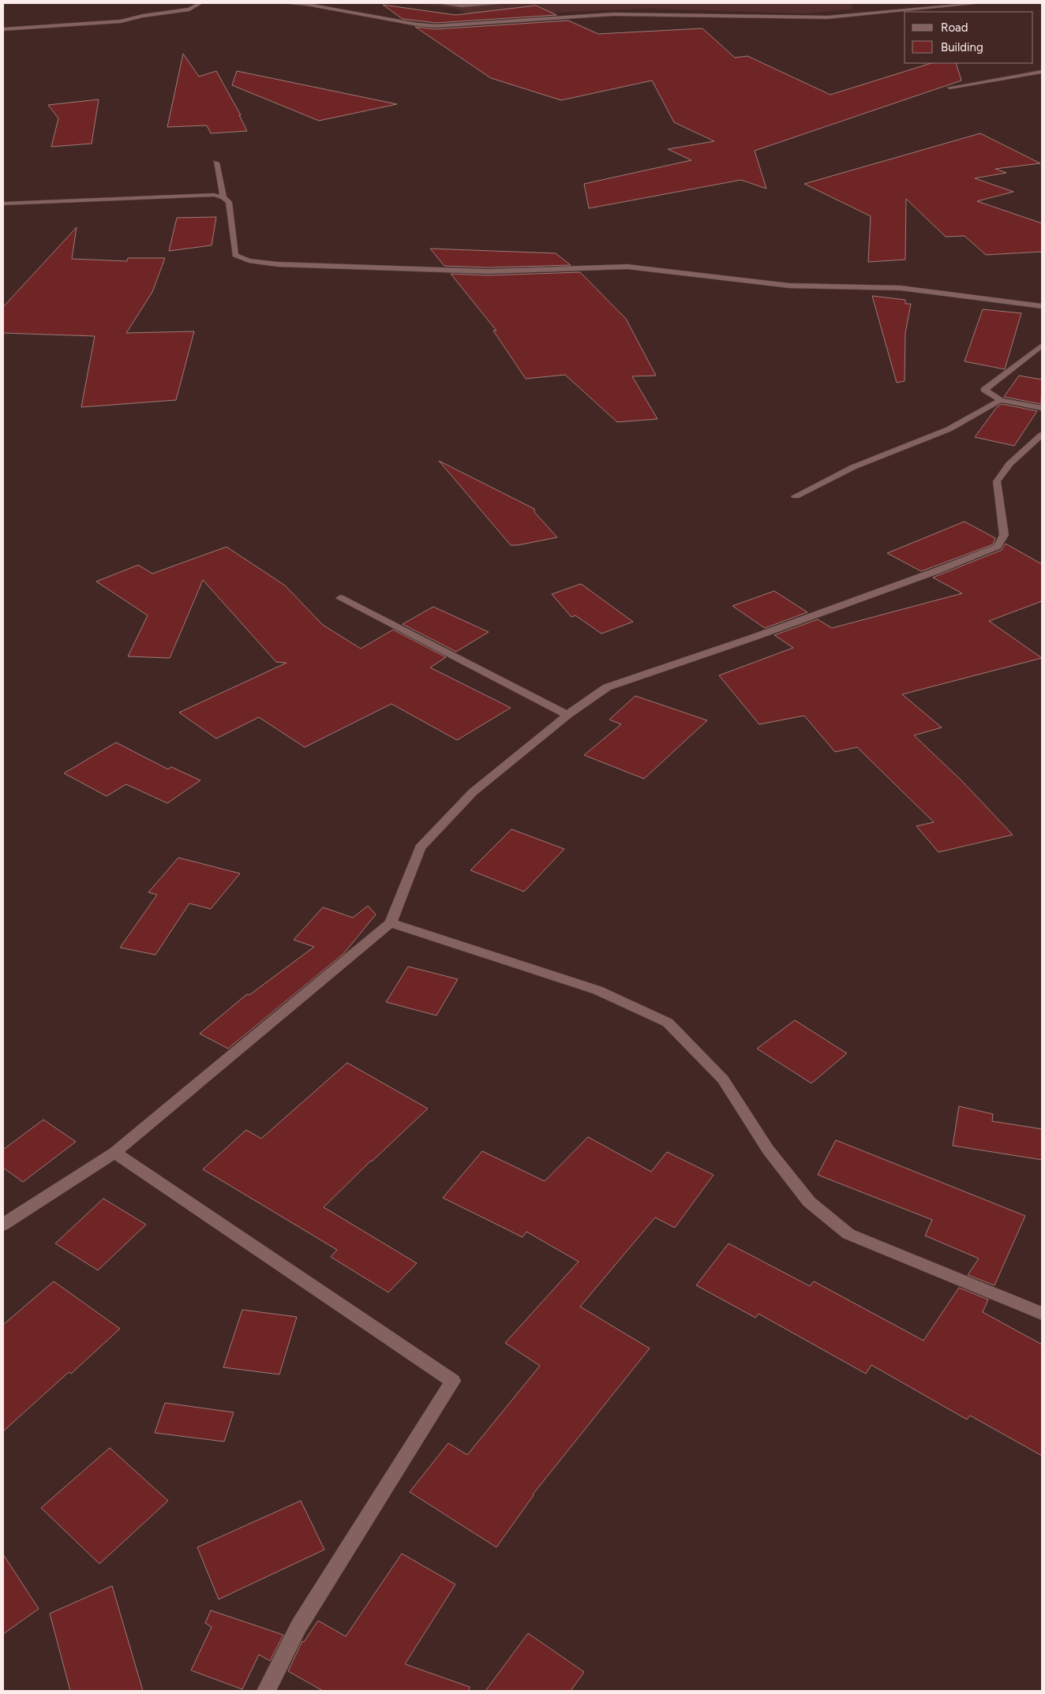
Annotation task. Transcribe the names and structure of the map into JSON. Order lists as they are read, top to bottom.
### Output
{
  "legend": ["Road", "Building"]
}
